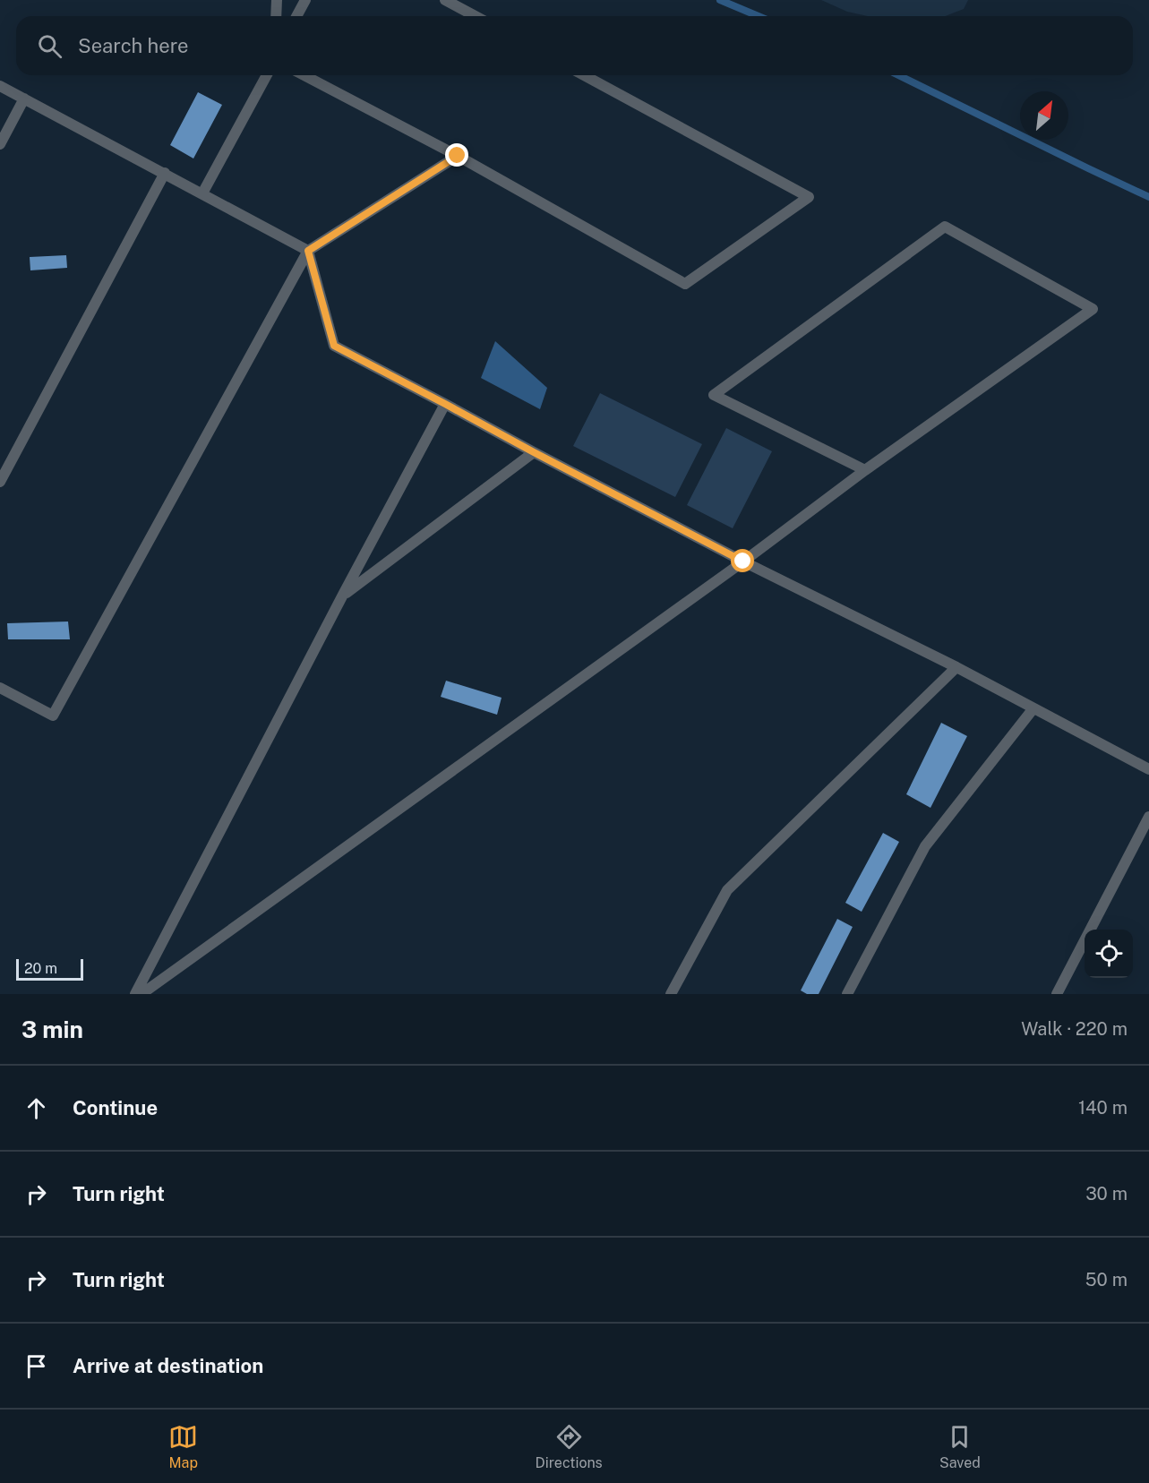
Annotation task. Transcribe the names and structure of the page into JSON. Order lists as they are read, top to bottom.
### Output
{
  "scale_bar": "20 m",
  "north": "top right",
  "page": {
    "search": "Search here",
    "scale": "20 m",
    "heading": ["3 min", "Walk · 220 m"],
    "list": [
      ["Continue", "140 m"],
      ["Turn right", "30 m"],
      ["Turn right", "50 m"],
      "Arrive at destination"
    ],
    "nav": ["Map", "Directions", "Saved"]
  }
}
